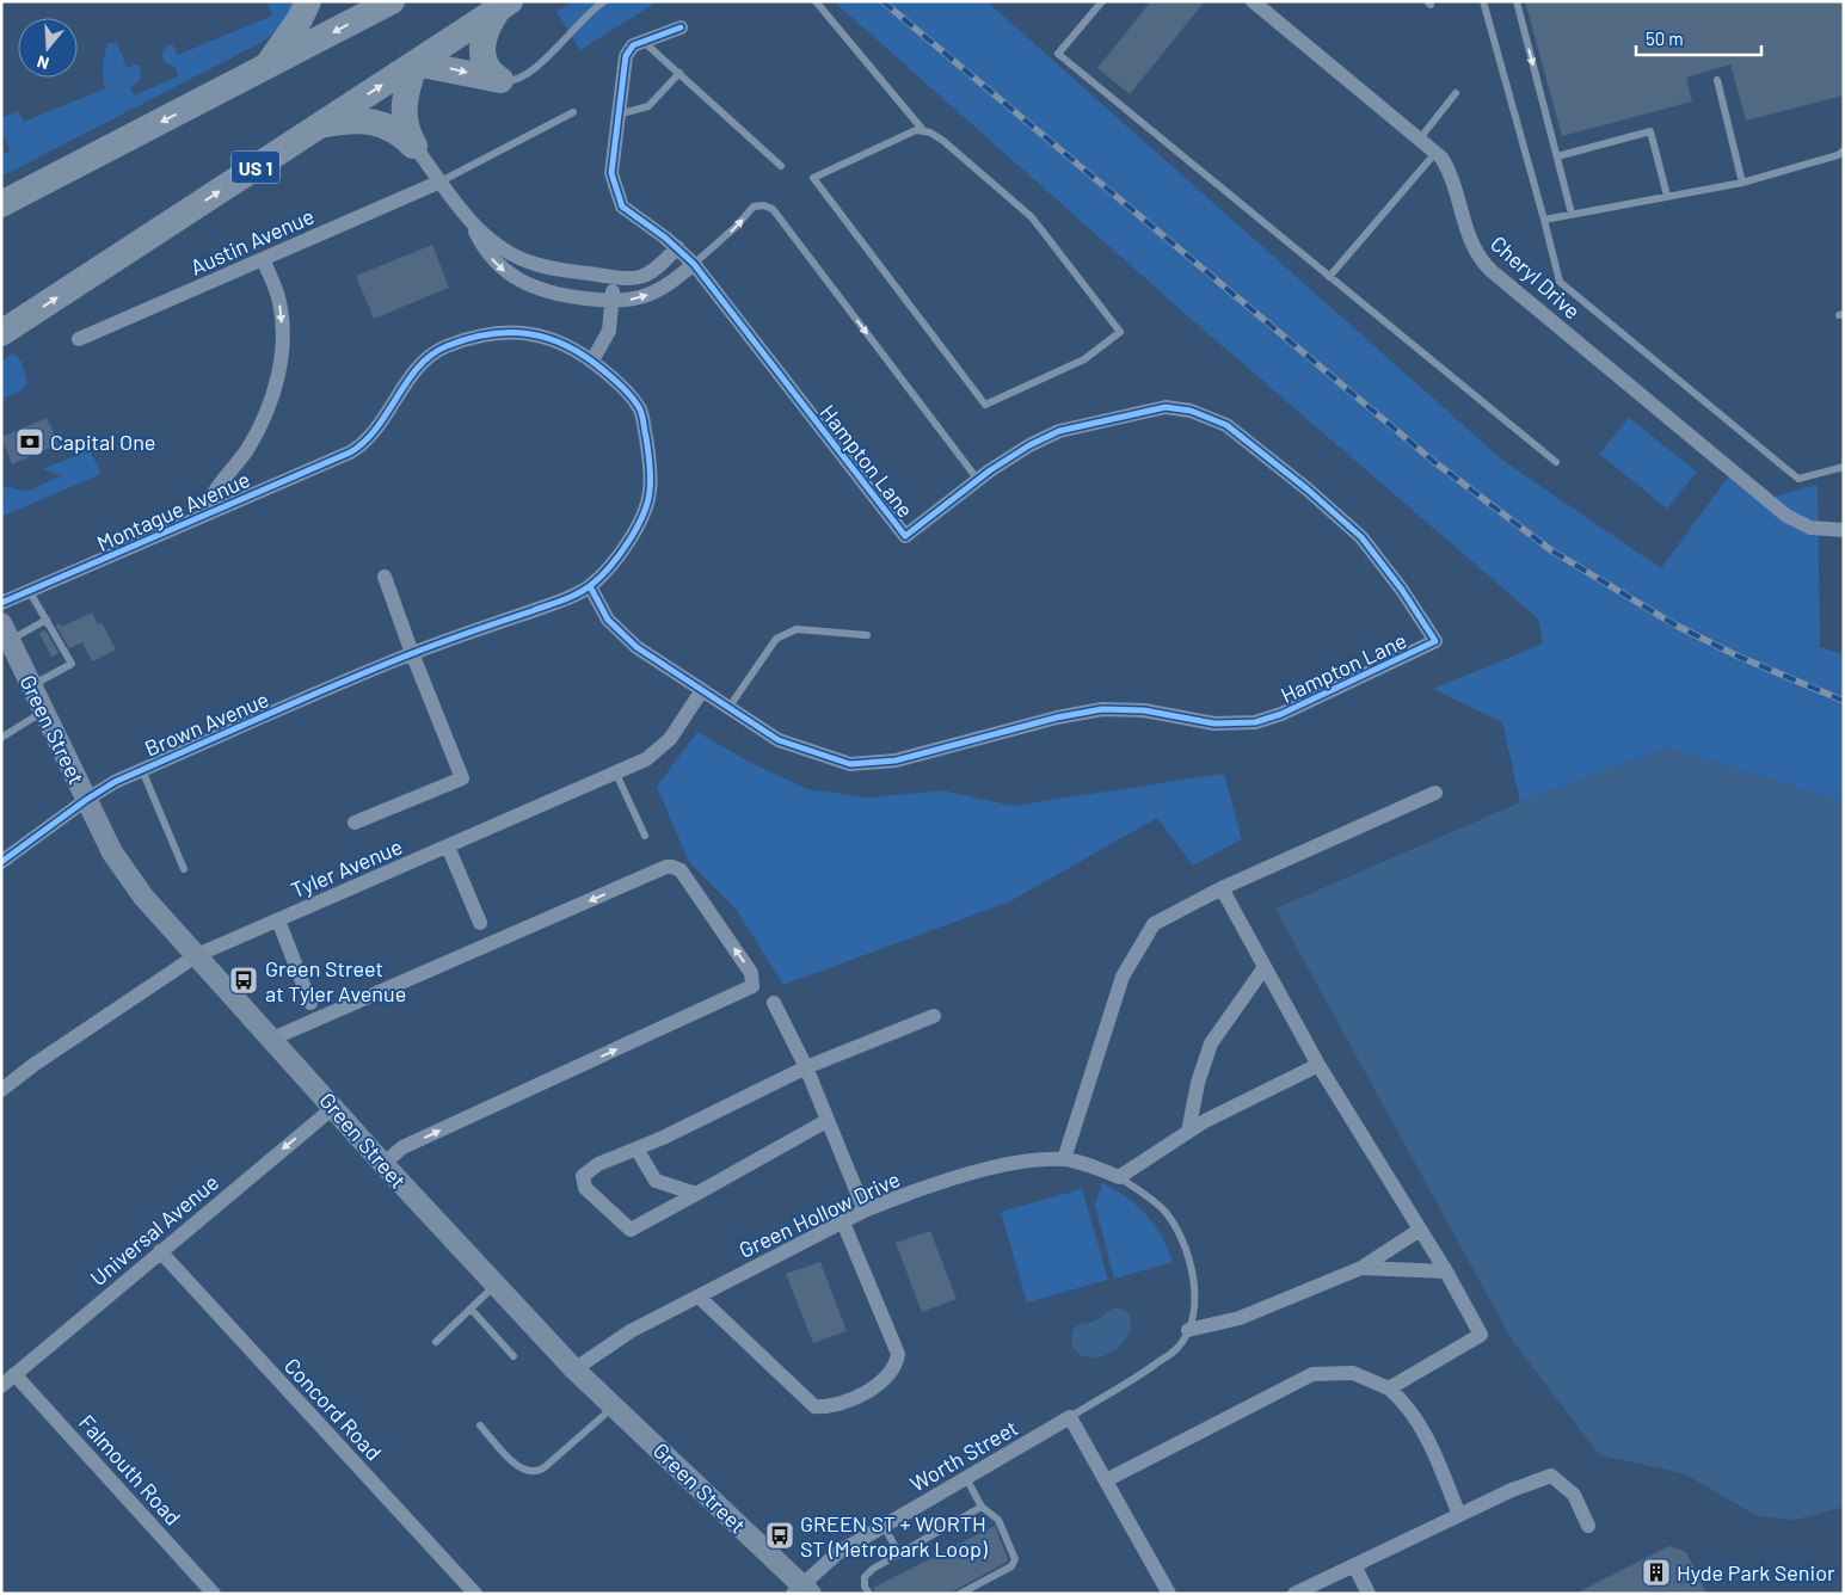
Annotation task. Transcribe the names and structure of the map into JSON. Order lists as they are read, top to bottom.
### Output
{
  "streets": {
    "highway": ["US 1"],
    "street": [
      "Austin Avenue",
      "Cheryl Drive",
      "Hampton Lane",
      "Montague Avenue",
      "Brown Avenue",
      "Green Street",
      "Tyler Avenue",
      "Green Hollow Drive",
      "Universal Avenue",
      "Concord Road",
      "Worth Street",
      "Falmouth Road"
    ]
  },
  "crossings": [
    ["Hampton Lane", "Brown Avenue"],
    ["Hampton Lane", "Tyler Avenue"],
    ["Montague Avenue", "Brown Avenue"],
    ["Brown Avenue", "Green Street"],
    ["Green Street", "Tyler Avenue"],
    ["Green Street", "Green Hollow Drive"],
    ["Green Street", "Universal Avenue"],
    ["Green Street", "Worth Street"],
    ["Universal Avenue", "Concord Road"],
    ["Universal Avenue", "Falmouth Road"]
  ],
  "one_way": ["Universal Avenue"],
  "places": {
    "bank": ["Capital One"],
    "bus stop": ["Green Street at Tyler Avenue", "GREEN ST + WORTH ST (Metropark Loop)"],
    "building": ["Hyde Park Senior"]
  },
  "scale_bar": "50 m",
  "north": "bottom"
}
